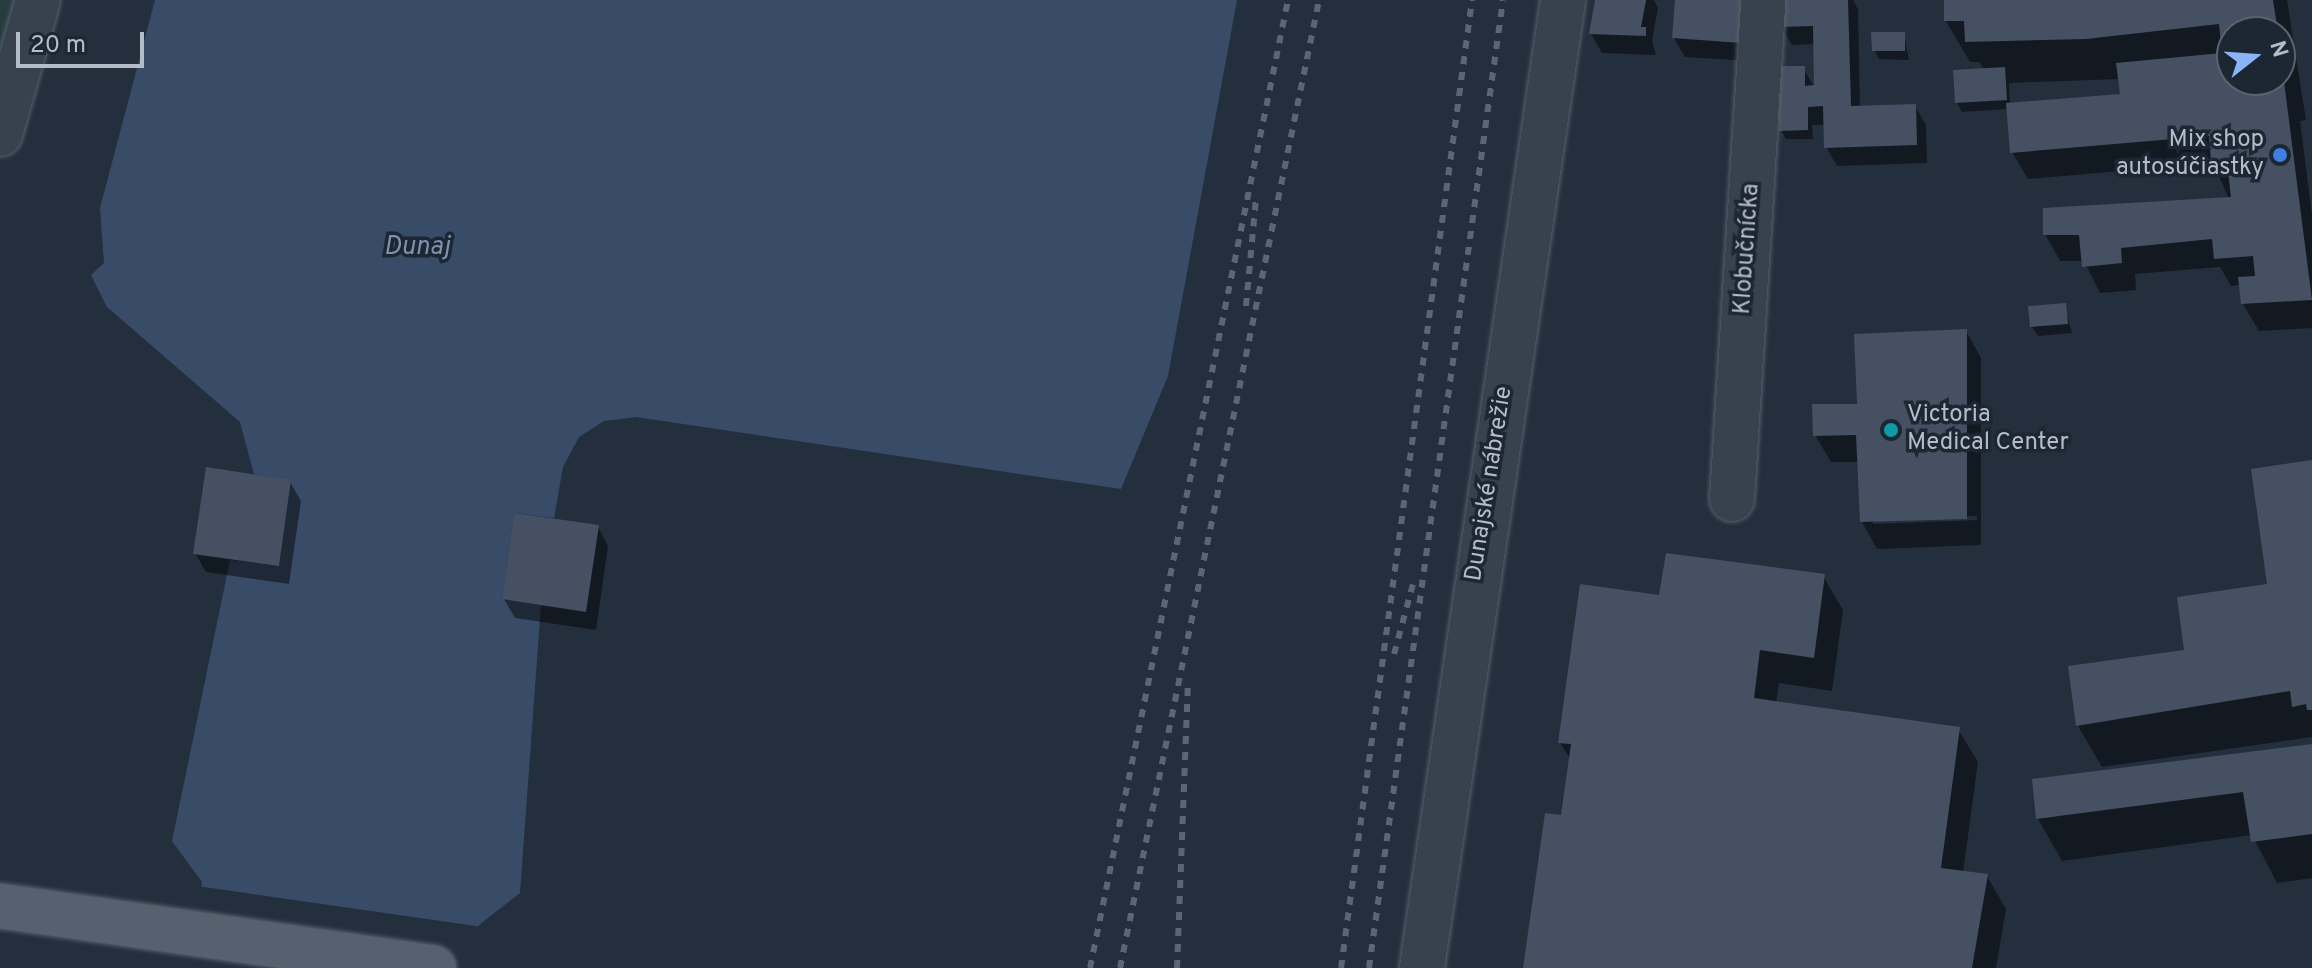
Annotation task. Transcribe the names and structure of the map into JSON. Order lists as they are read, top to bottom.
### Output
{
  "streets": {
    "street": ["Klobučnícka", "Dunajské nábrežie"]
  },
  "water": ["Dunaj"],
  "places": ["Mix shop autosúčiastky", "Victoria Medical Center"],
  "scale_bar": "20 m",
  "north": "right"
}
